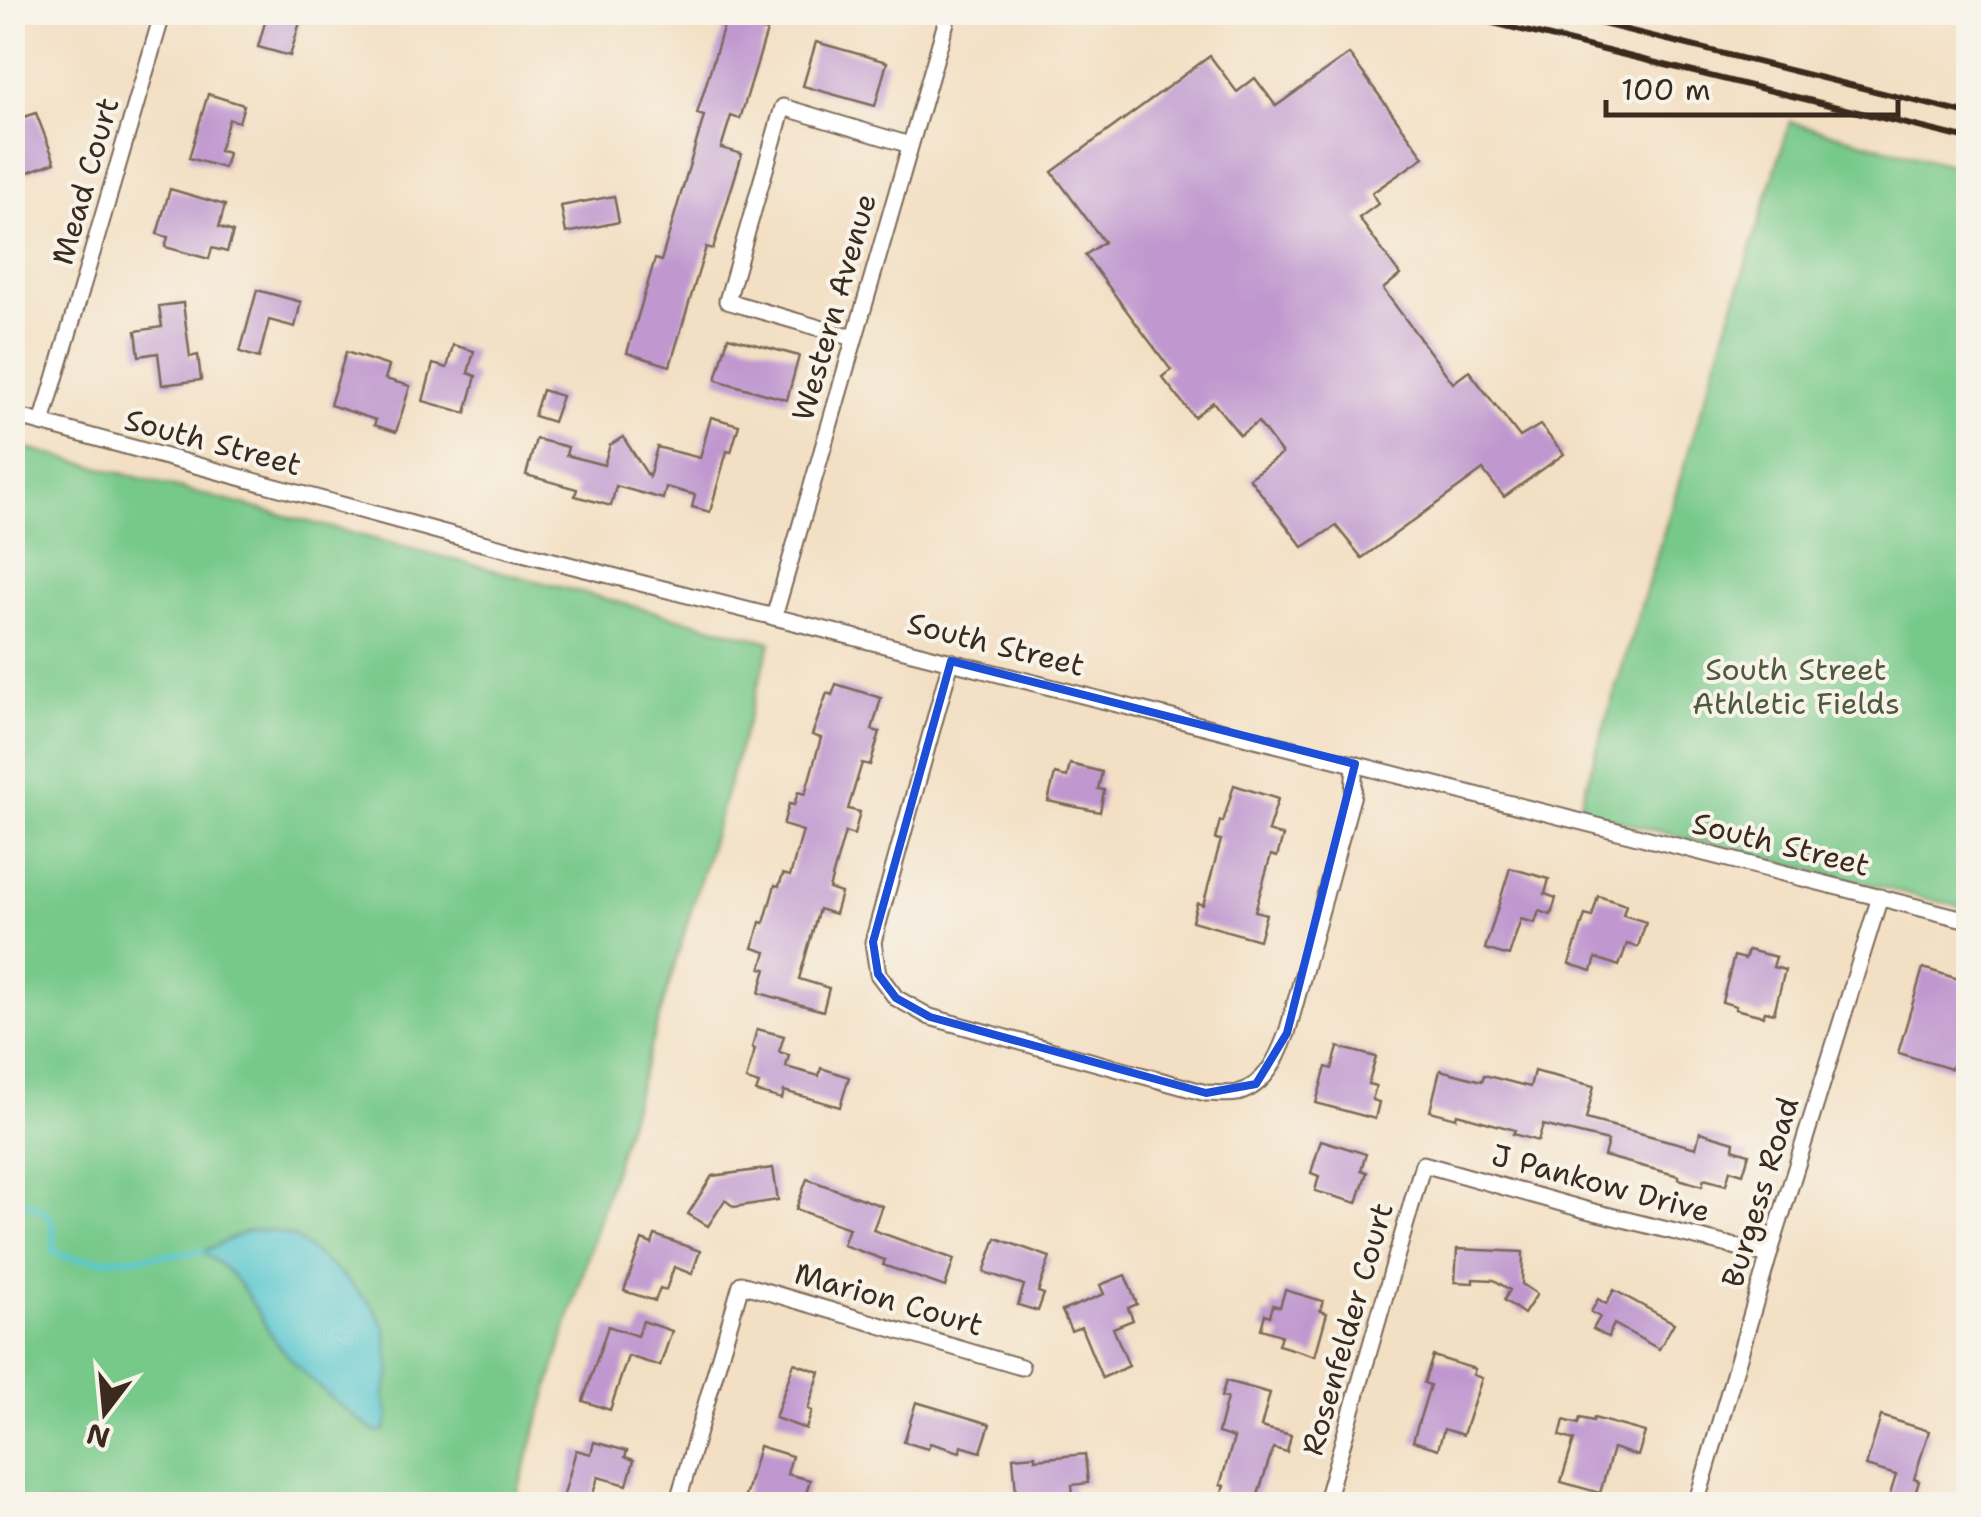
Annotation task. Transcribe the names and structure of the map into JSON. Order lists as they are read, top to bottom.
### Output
{
  "streets": {
    "street": [
      "Mead Court",
      "Western Avenue",
      "South Street",
      "J Pankow Drive",
      "Burgess Road",
      "Marion Court",
      "Rosenfelder Court"
    ]
  },
  "crossings": [
    ["Mead Court", "South Street"],
    ["Western Avenue", "South Street"],
    ["South Street", "Burgess Road"],
    ["J Pankow Drive", "Burgess Road"],
    ["J Pankow Drive", "Rosenfelder Court"]
  ],
  "parks": ["South Street Athletic Fields"],
  "scale_bar": "100 m",
  "north": "bottom"
}
